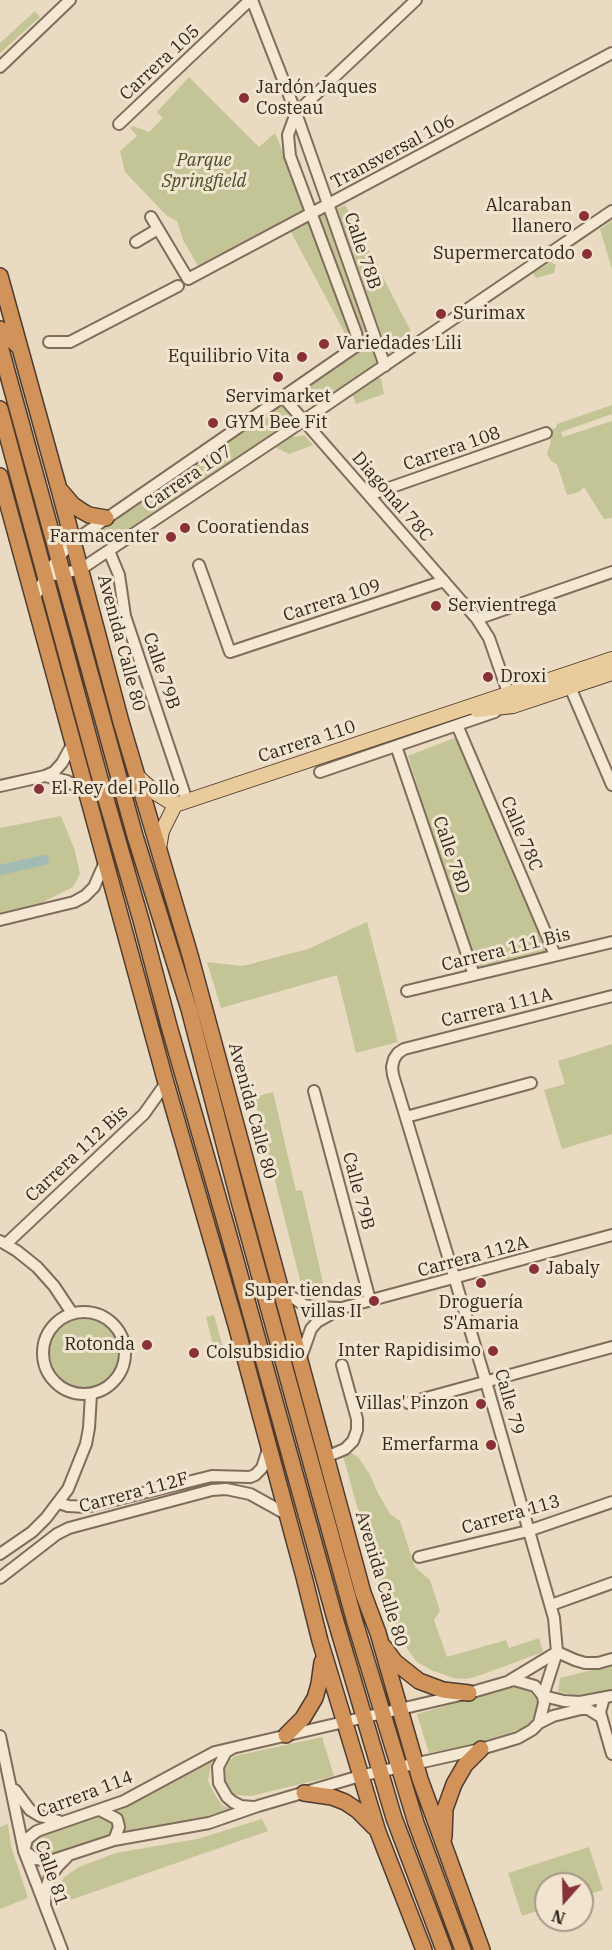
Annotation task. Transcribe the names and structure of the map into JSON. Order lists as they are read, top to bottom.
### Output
{
  "streets": {
    "highway": ["Avenida Calle 80"],
    "main road": ["Carrera 110"],
    "street": [
      "Carrera 105",
      "Transversal 106",
      "Calle 78B",
      "Carrera 108",
      "Carrera 107",
      "Diagonal 78C",
      "Carrera 109",
      "Calle 79B",
      "Calle 78C",
      "Calle 78D",
      "Carrera 111 Bis",
      "Carrera 111A",
      "Carrera 112 Bis",
      "Carrera 112A",
      "Calle 79",
      "Carrera 112F",
      "Carrera 113",
      "Carrera 114",
      "Calle 81"
    ]
  },
  "crossings": [
    ["Carrera 105", "Calle 78B"],
    ["Transversal 106", "Calle 78B"],
    ["Calle 78B", "Carrera 107"],
    ["Carrera 108", "Diagonal 78C"],
    ["Carrera 107", "Diagonal 78C"],
    ["Carrera 107", "Avenida Calle 80"],
    ["Carrera 107", "Calle 79B"],
    ["Diagonal 78C", "Carrera 109"],
    ["Avenida Calle 80", "Carrera 112A"],
    ["Avenida Calle 80", "Carrera 114"],
    ["Calle 79B", "Carrera 110"],
    ["Calle 79B", "Carrera 112A"],
    ["Carrera 110", "Calle 78C"],
    ["Carrera 110", "Calle 78D"],
    ["Calle 78C", "Carrera 111 Bis"],
    ["Calle 78D", "Carrera 111 Bis"],
    ["Carrera 111A", "Calle 79"],
    ["Carrera 112A", "Calle 79"],
    ["Calle 79", "Carrera 113"],
    ["Calle 79", "Carrera 114"],
    ["Carrera 114", "Calle 81"]
  ],
  "parks": ["Parque Springfield"],
  "places": [
    "Jardón Jaques Costeau",
    "Alcaraban llanero",
    "Supermercatodo",
    "Surimax",
    "Variedades Lili",
    "Equilibrio Vita",
    "Servimarket",
    "GYM Bee Fit",
    "Cooratiendas",
    "Farmacenter",
    "Servientrega",
    "Droxi",
    "El Rey del Pollo",
    "Jabaly",
    "Droguería S'Amaria",
    "Super tiendas villas II",
    "Rotonda",
    "Inter Rapidisimo",
    "Colsubsidio",
    "Villas' Pinzon",
    "Emerfarma"
  ],
  "north": "bottom"
}
